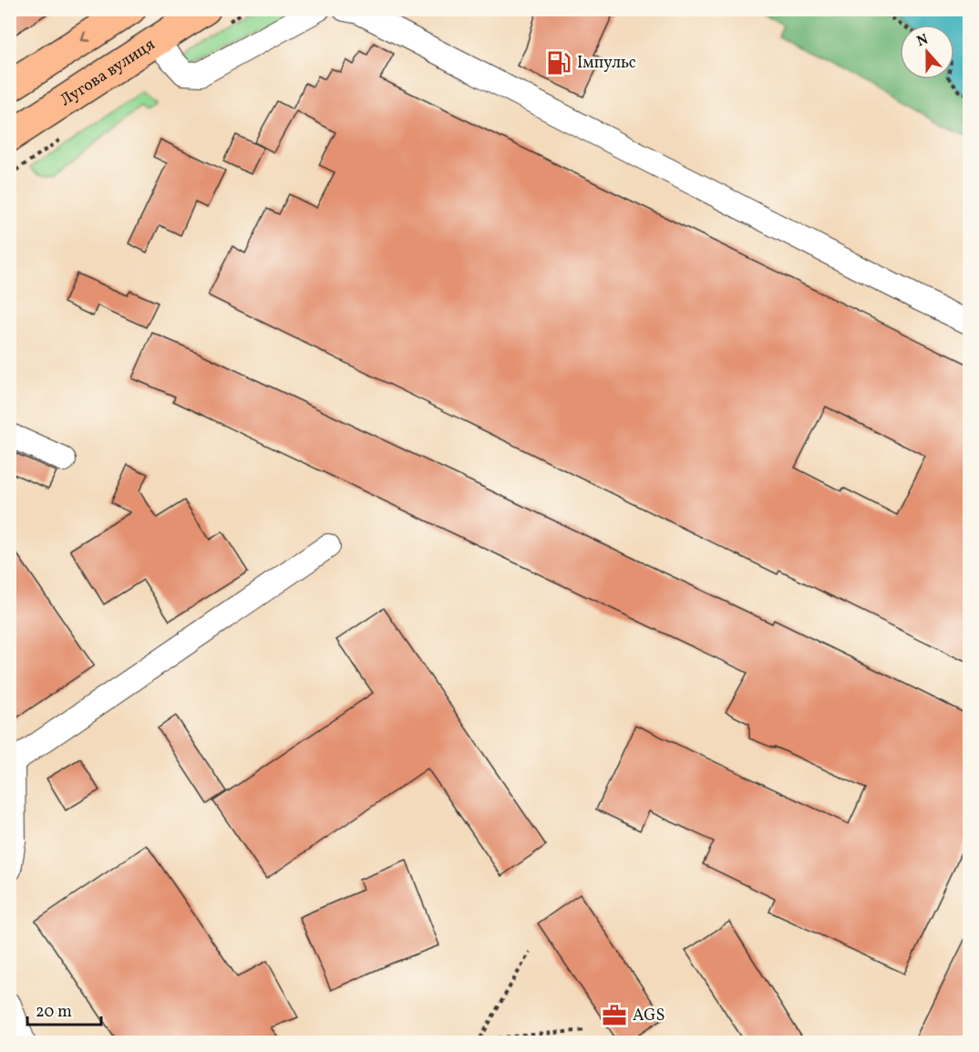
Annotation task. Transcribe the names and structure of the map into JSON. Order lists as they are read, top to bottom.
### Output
{
  "streets": {
    "main road": ["Лугова вулиця"]
  },
  "places": {
    "fuel station": ["Імпульс"],
    "office": ["AGS"]
  },
  "scale_bar": "20 m",
  "north": "top"
}
